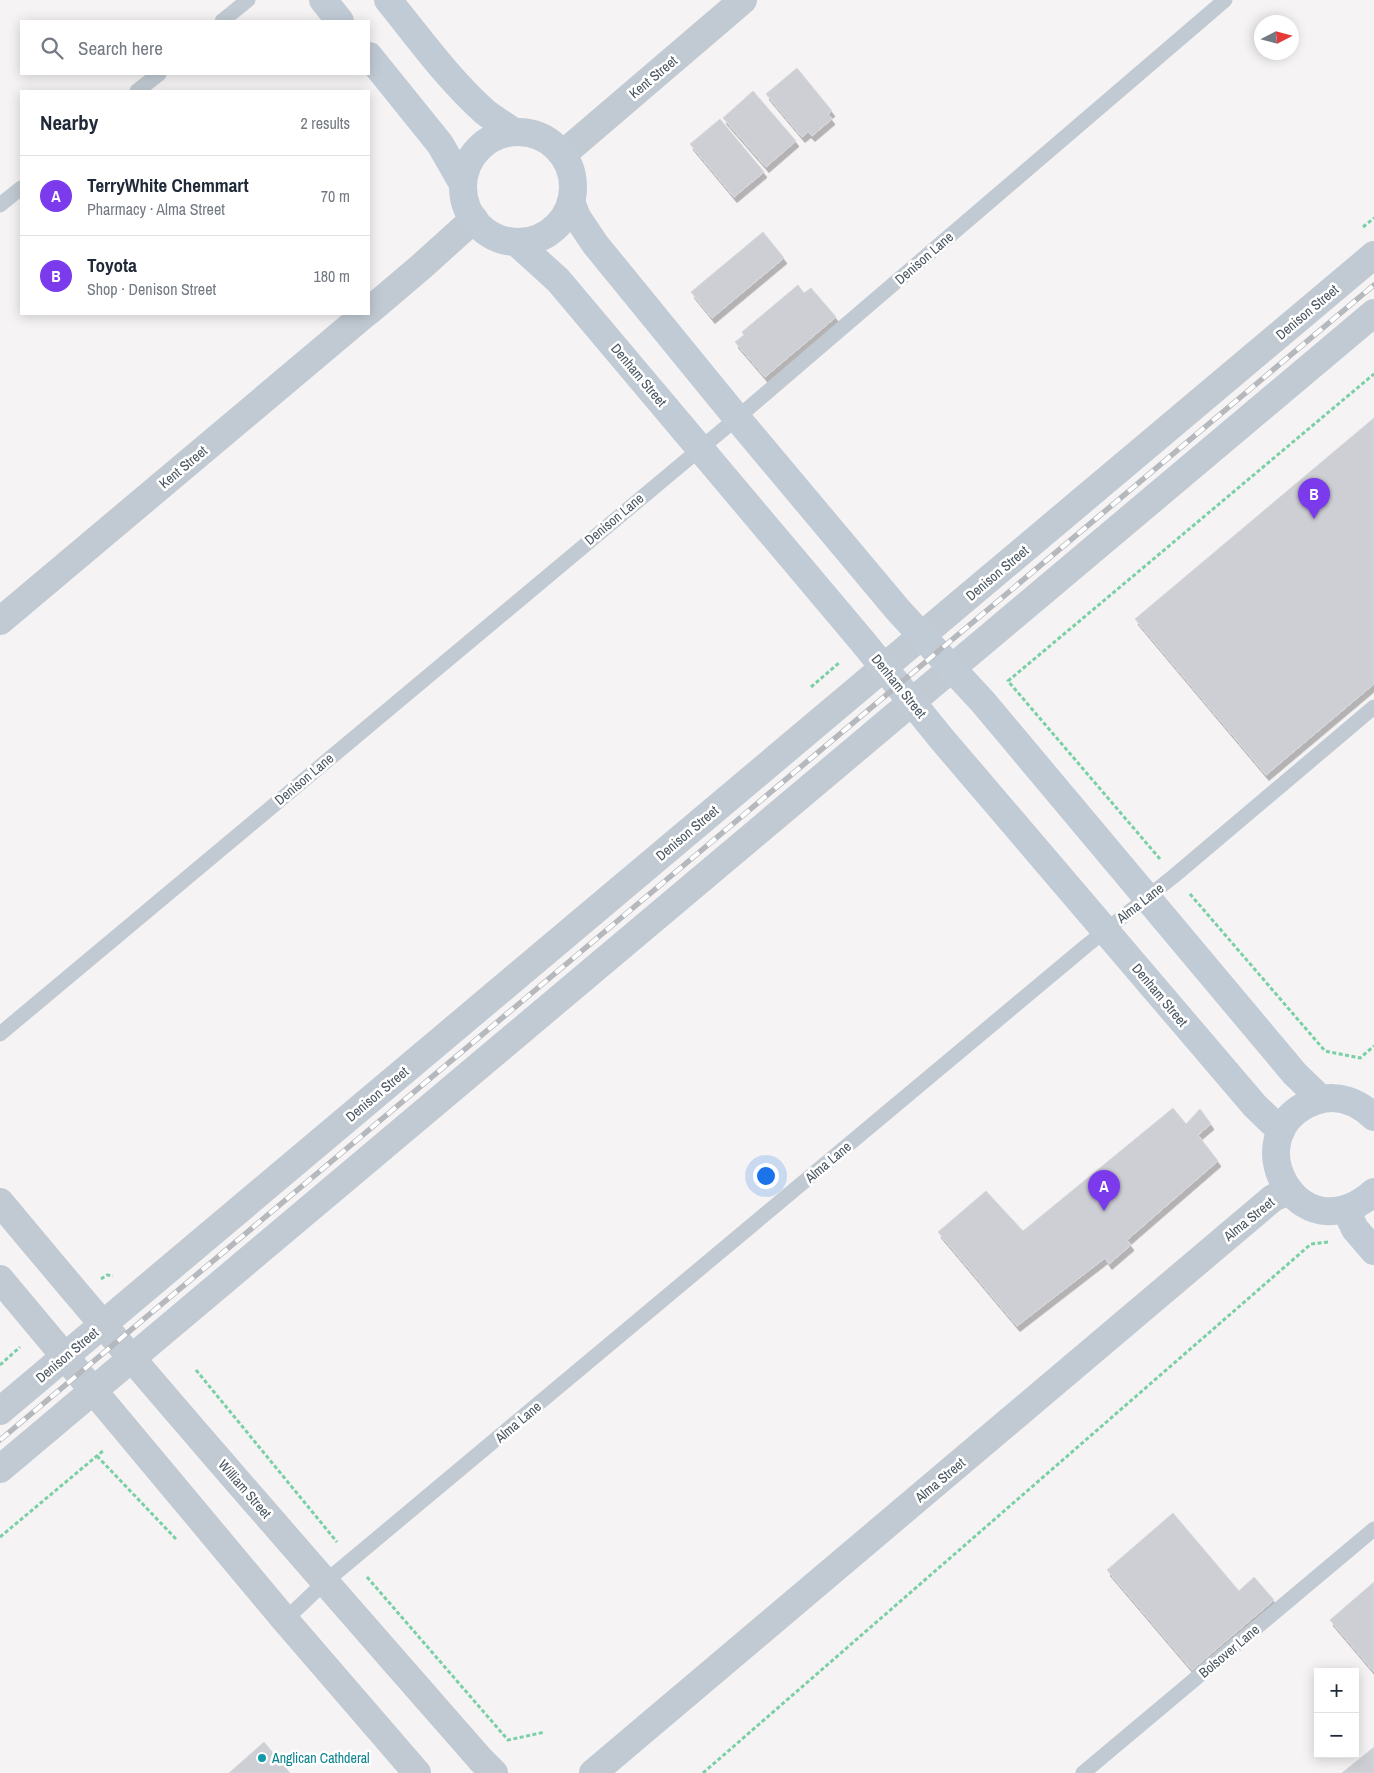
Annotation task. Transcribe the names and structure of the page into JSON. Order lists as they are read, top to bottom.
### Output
{
  "streets": {
    "street": [
      "Kent Street",
      "Denison Street",
      "Denham Street",
      "Alma Street",
      "William Street"
    ],
    "lane": ["Denison Lane", "Alma Lane", "Bolsover Lane"]
  },
  "crossings": [
    ["Kent Street", "Denham Street"],
    ["Denison Lane", "Denham Street"],
    ["Denison Street", "Denham Street"],
    ["Denison Street", "William Street"],
    ["Denham Street", "Alma Lane"],
    ["Alma Lane", "William Street"]
  ],
  "places": ["Anglican Cathderal"],
  "north": "right",
  "page": {
    "search": "Search here",
    "heading": ["Nearby", "2 results"],
    "list": [
      {
        "mark": "A",
        "name": "TerryWhite Chemmart",
        "note": "Pharmacy · Alma Street",
        "value": "70 m"
      },
      {
        "mark": "B",
        "name": "Toyota",
        "note": "Shop · Denison Street",
        "value": "180 m"
      }
    ],
    "pins": ["B", "A"],
    "map_buttons": ["+", "−"]
  }
}
